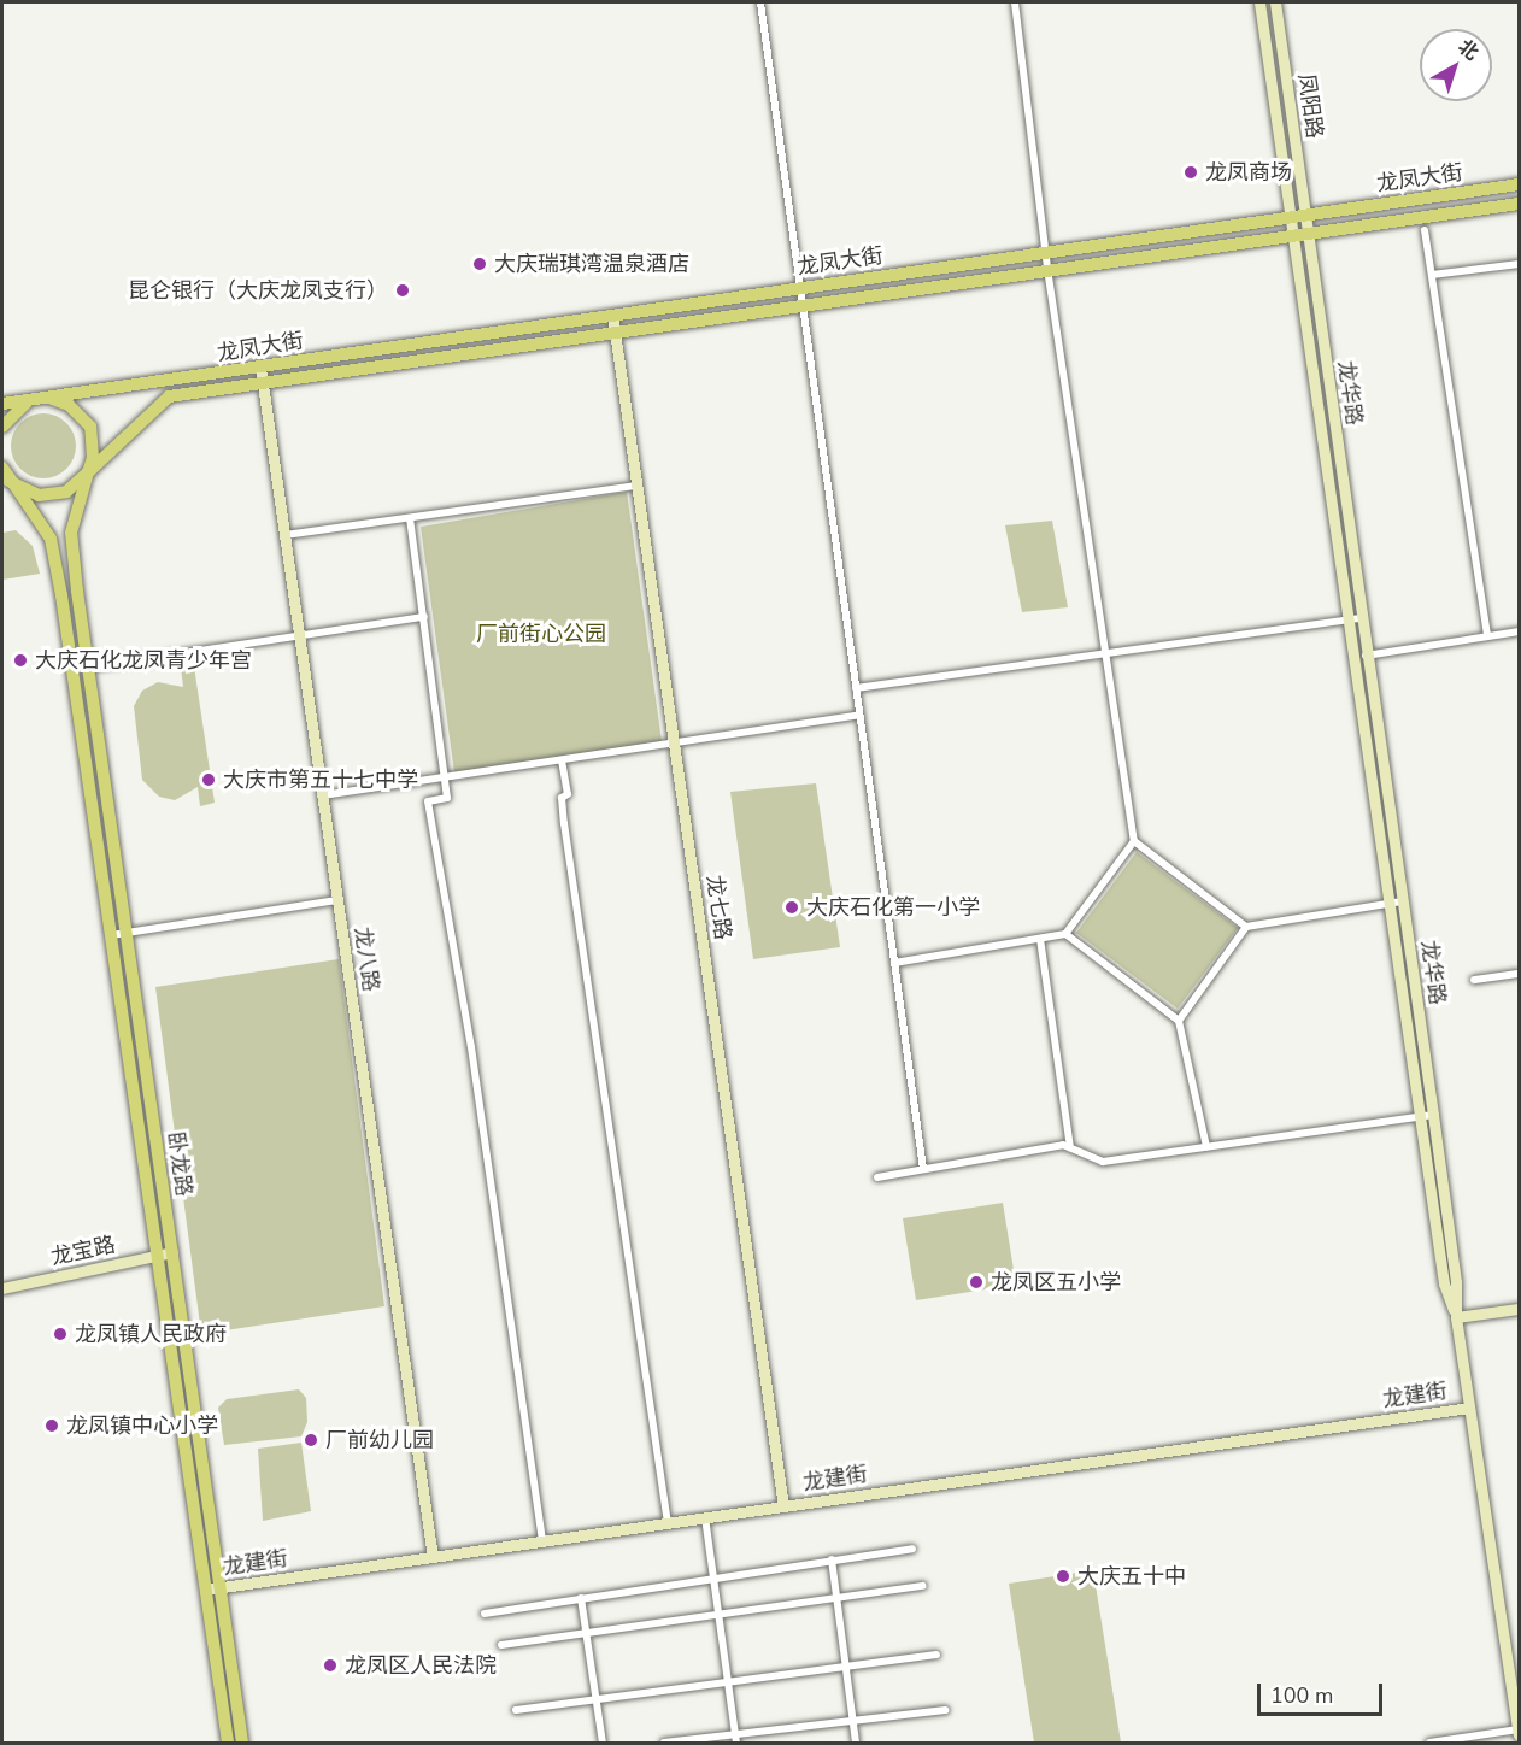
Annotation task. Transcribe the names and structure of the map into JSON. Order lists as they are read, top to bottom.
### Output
{
  "streets": {
    "main road": ["龙凤大街", "卧龙路"],
    "street": [
      "凤阳路",
      "龙华路",
      "龙七路",
      "龙八路",
      "龙宝路",
      "龙建街"
    ]
  },
  "crossings": [
    ["凤阳路", "龙凤大街"],
    ["龙凤大街", "龙七路"],
    ["龙凤大街", "龙八路"],
    ["龙凤大街", "卧龙路"],
    ["龙华路", "龙建街"],
    ["龙七路", "龙建街"],
    ["龙八路", "龙建街"],
    ["卧龙路", "龙宝路"],
    ["卧龙路", "龙建街"]
  ],
  "parks": ["厂前街心公园"],
  "places": [
    "龙凤商场",
    "大庆瑞琪湾温泉酒店",
    "昆仑银行（大庆龙凤支行）",
    "大庆石化龙凤青少年宫",
    "大庆市第五十七中学",
    "大庆石化第一小学",
    "龙凤区五小学",
    "龙凤镇人民政府",
    "龙凤镇中心小学",
    "厂前幼儿园",
    "大庆五十中",
    "龙凤区人民法院"
  ],
  "scale_bar": "100 m",
  "north": "top right"
}
